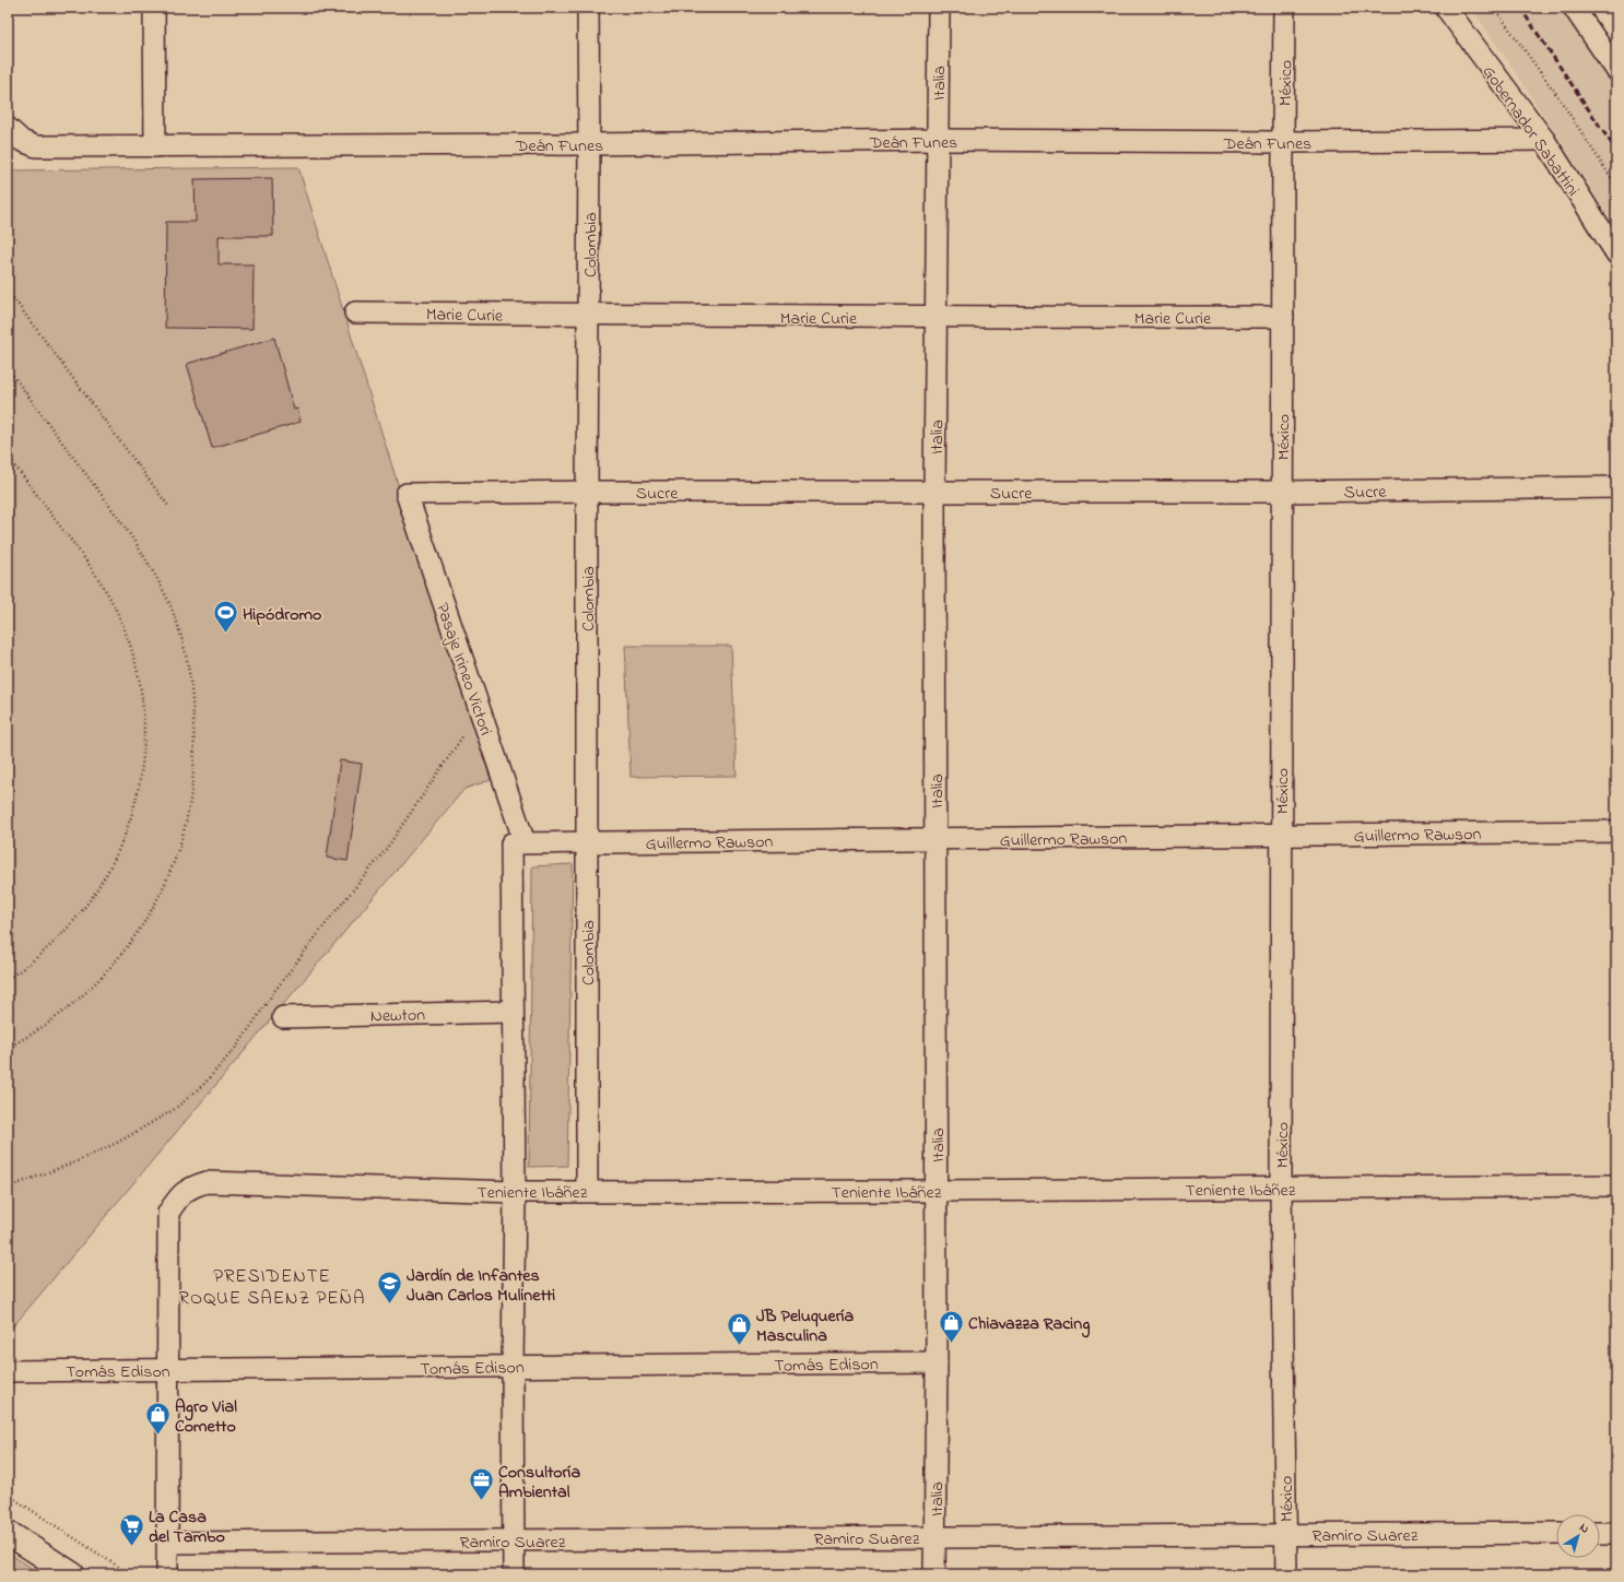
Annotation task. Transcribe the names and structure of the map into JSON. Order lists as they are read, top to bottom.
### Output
{
  "streets": {
    "street": [
      "Italia",
      "México",
      "Gobernador Sabattini",
      "Deán Funes",
      "Colombia",
      "Marie Curie",
      "Sucre",
      "Pasaje Irineo Victori",
      "Guillermo Rawson",
      "Newton",
      "Teniente Ibáñez",
      "Tomás Edison",
      "Ramiro Suarez"
    ]
  },
  "crossings": [
    ["Italia", "Deán Funes"],
    ["Italia", "Marie Curie"],
    ["Italia", "Sucre"],
    ["Italia", "Guillermo Rawson"],
    ["Italia", "Teniente Ibáñez"],
    ["Italia", "Tomás Edison"],
    ["Italia", "Ramiro Suarez"],
    ["México", "Deán Funes"],
    ["México", "Marie Curie"],
    ["México", "Sucre"],
    ["México", "Guillermo Rawson"],
    ["México", "Teniente Ibáñez"],
    ["México", "Ramiro Suarez"],
    ["Gobernador Sabattini", "Deán Funes"],
    ["Deán Funes", "Colombia"],
    ["Colombia", "Marie Curie"],
    ["Colombia", "Sucre"],
    ["Colombia", "Guillermo Rawson"],
    ["Colombia", "Teniente Ibáñez"],
    ["Sucre", "Pasaje Irineo Victori"],
    ["Pasaje Irineo Victori", "Guillermo Rawson"],
    ["Teniente Ibáñez", "Tomás Edison"]
  ],
  "districts": ["PRESIDENTE ROQUE SAENZ PEÑA"],
  "places": {
    "sports": ["Hipódromo"],
    "school or university": ["Jardín de Infantes Juan Carlos Mulinetti"],
    "shop": ["Chiavazza Racing", "JB Peluquería Masculina", "Agro Vial Cometto"],
    "office": ["Consultoría Ambiental"],
    "supermarket": ["La Casa del Tambo"]
  },
  "north": "top right"
}
